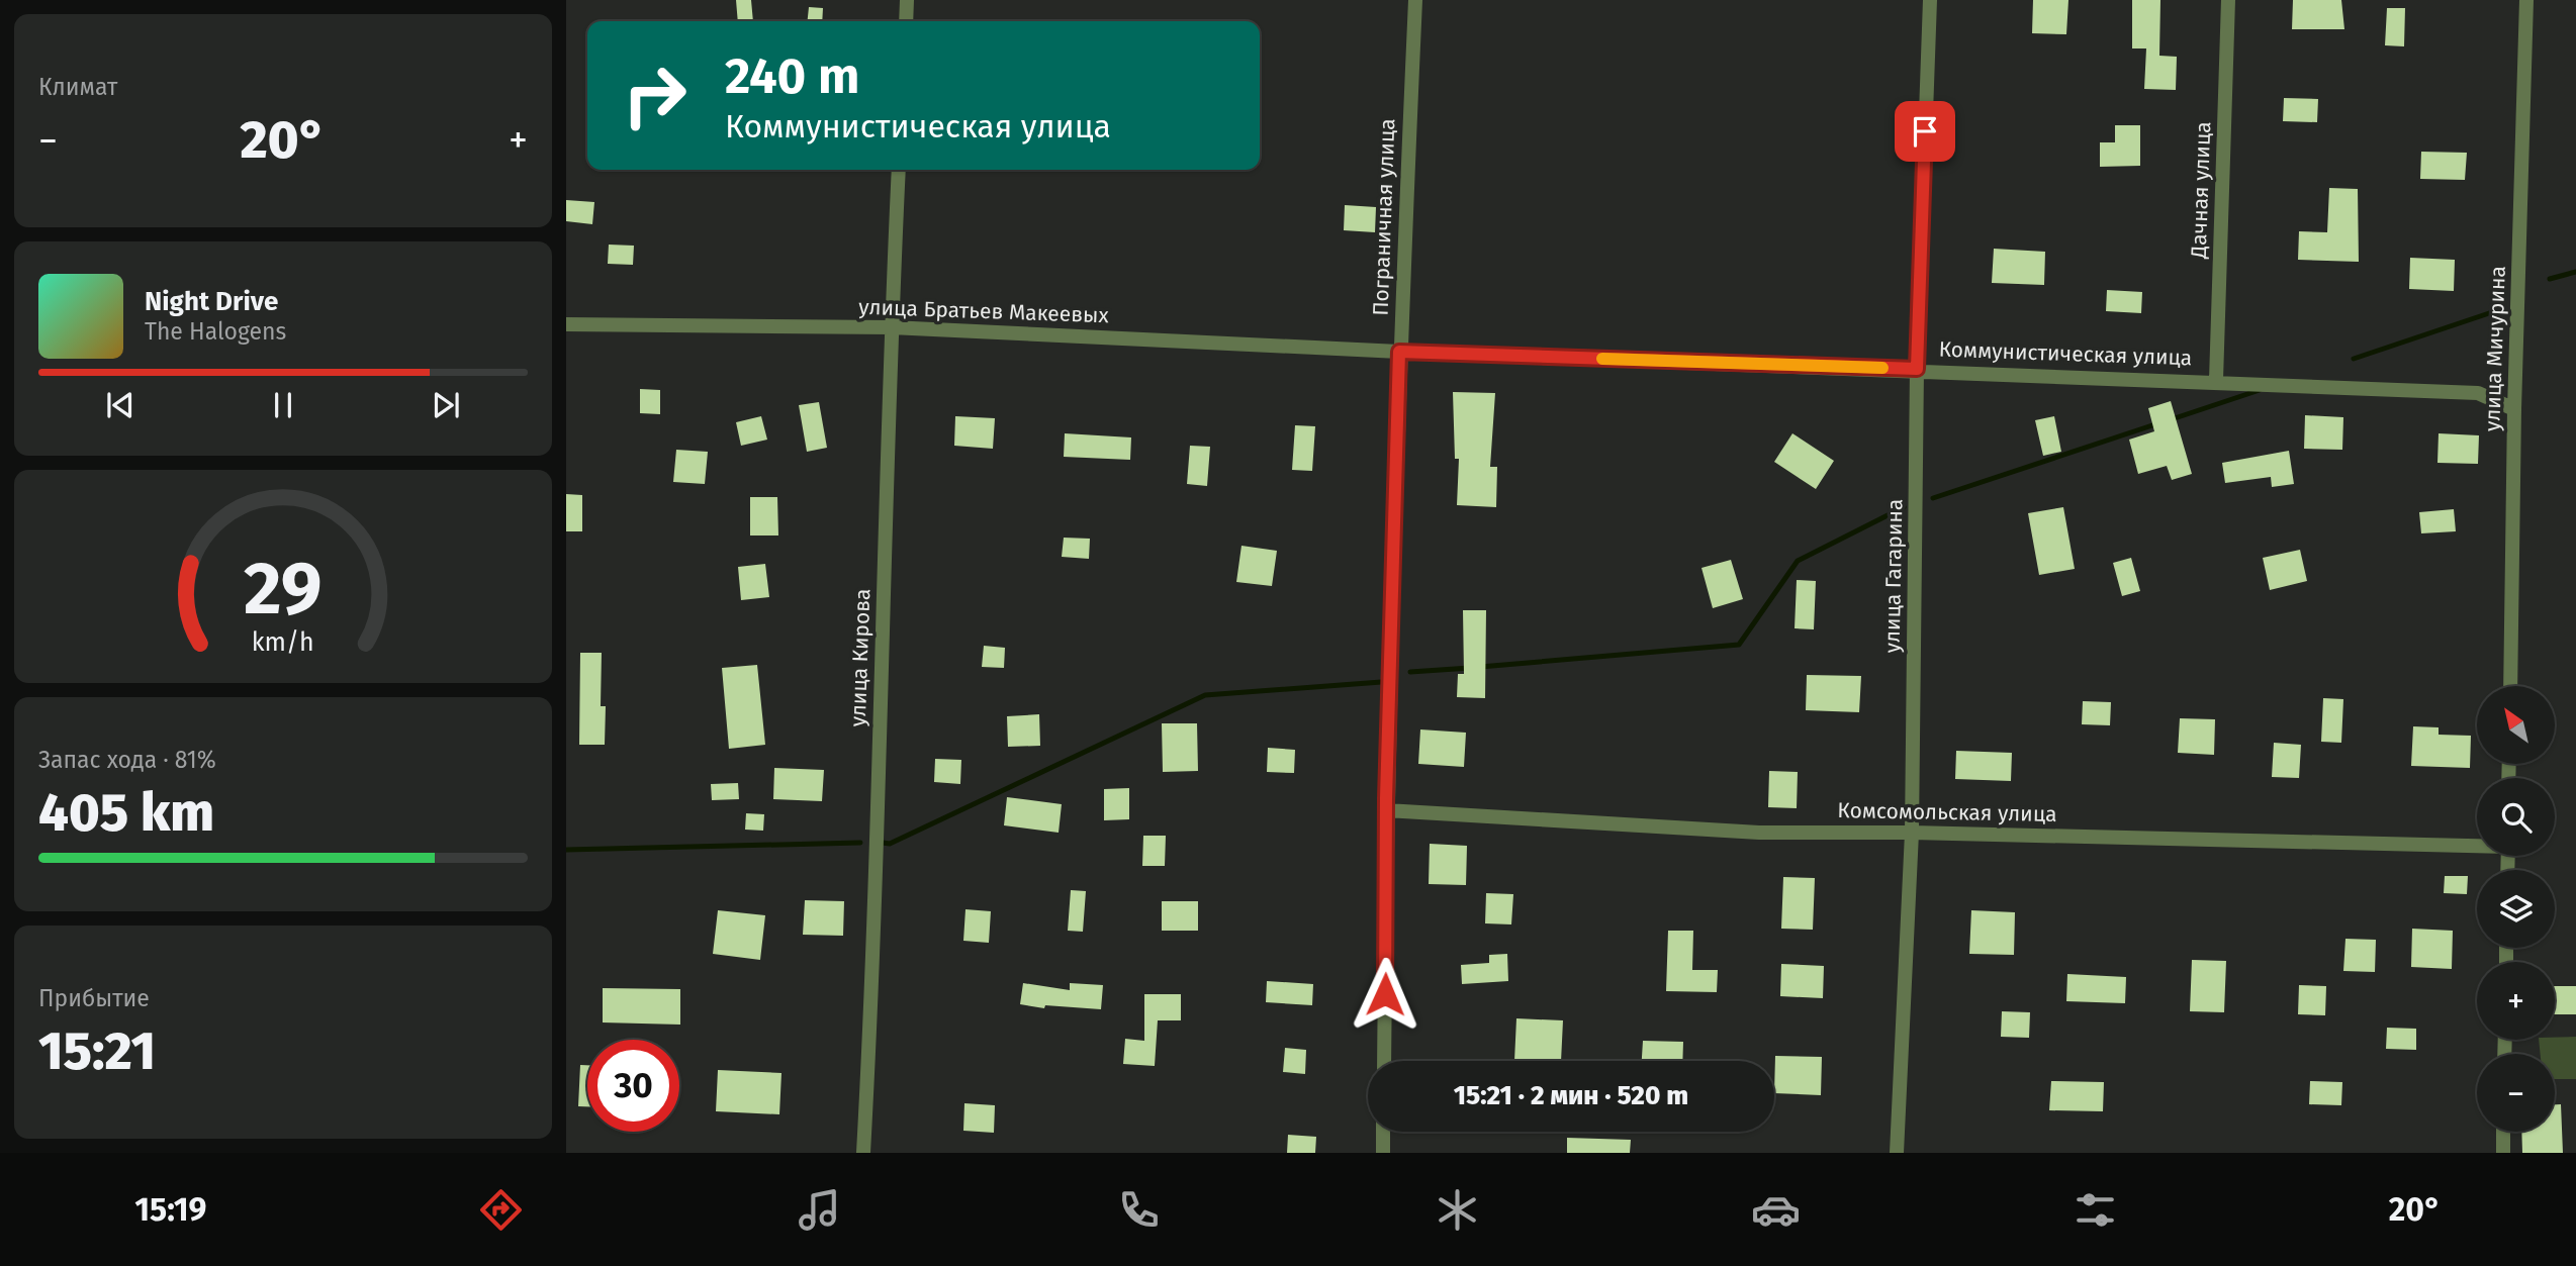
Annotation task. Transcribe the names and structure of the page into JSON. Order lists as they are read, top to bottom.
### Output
{
  "streets": {
    "street": [
      "Дачная улица",
      "Пограничная улица",
      "улица Братьев Макеевых",
      "улица Мичурина",
      "Коммунистическая улица",
      "улица Гагарина",
      "улица Кирова",
      "Комсомольская улица"
    ]
  },
  "crossings": [
    ["Дачная улица", "Коммунистическая улица"],
    ["Пограничная улица", "улица Братьев Макеевых"],
    ["Пограничная улица", "Коммунистическая улица"],
    ["Пограничная улица", "Комсомольская улица"],
    ["улица Братьев Макеевых", "Коммунистическая улица"],
    ["улица Братьев Макеевых", "улица Кирова"],
    ["улица Мичурина", "Коммунистическая улица"],
    ["Коммунистическая улица", "улица Гагарина"],
    ["улица Гагарина", "Комсомольская улица"]
  ],
  "north": "top left",
  "page": {
    "tile": [
      "Климат",
      ["Запас хода · 81%", "405 km"],
      ["Прибытие", "15:21"]
    ],
    "turn": ["240 m", "Коммунистическая улица"],
    "heat": ["−", "20°", "+"],
    "song": ["Night Drive", "The Halogens"],
    "map_buttons": ["+", "−"],
    "limit": "30",
    "trip": "15:21 · 2 мин · 520 m",
    "tabs": ["15:19", "20°"],
    "gauge": ["29", "km/h"]
  }
}
